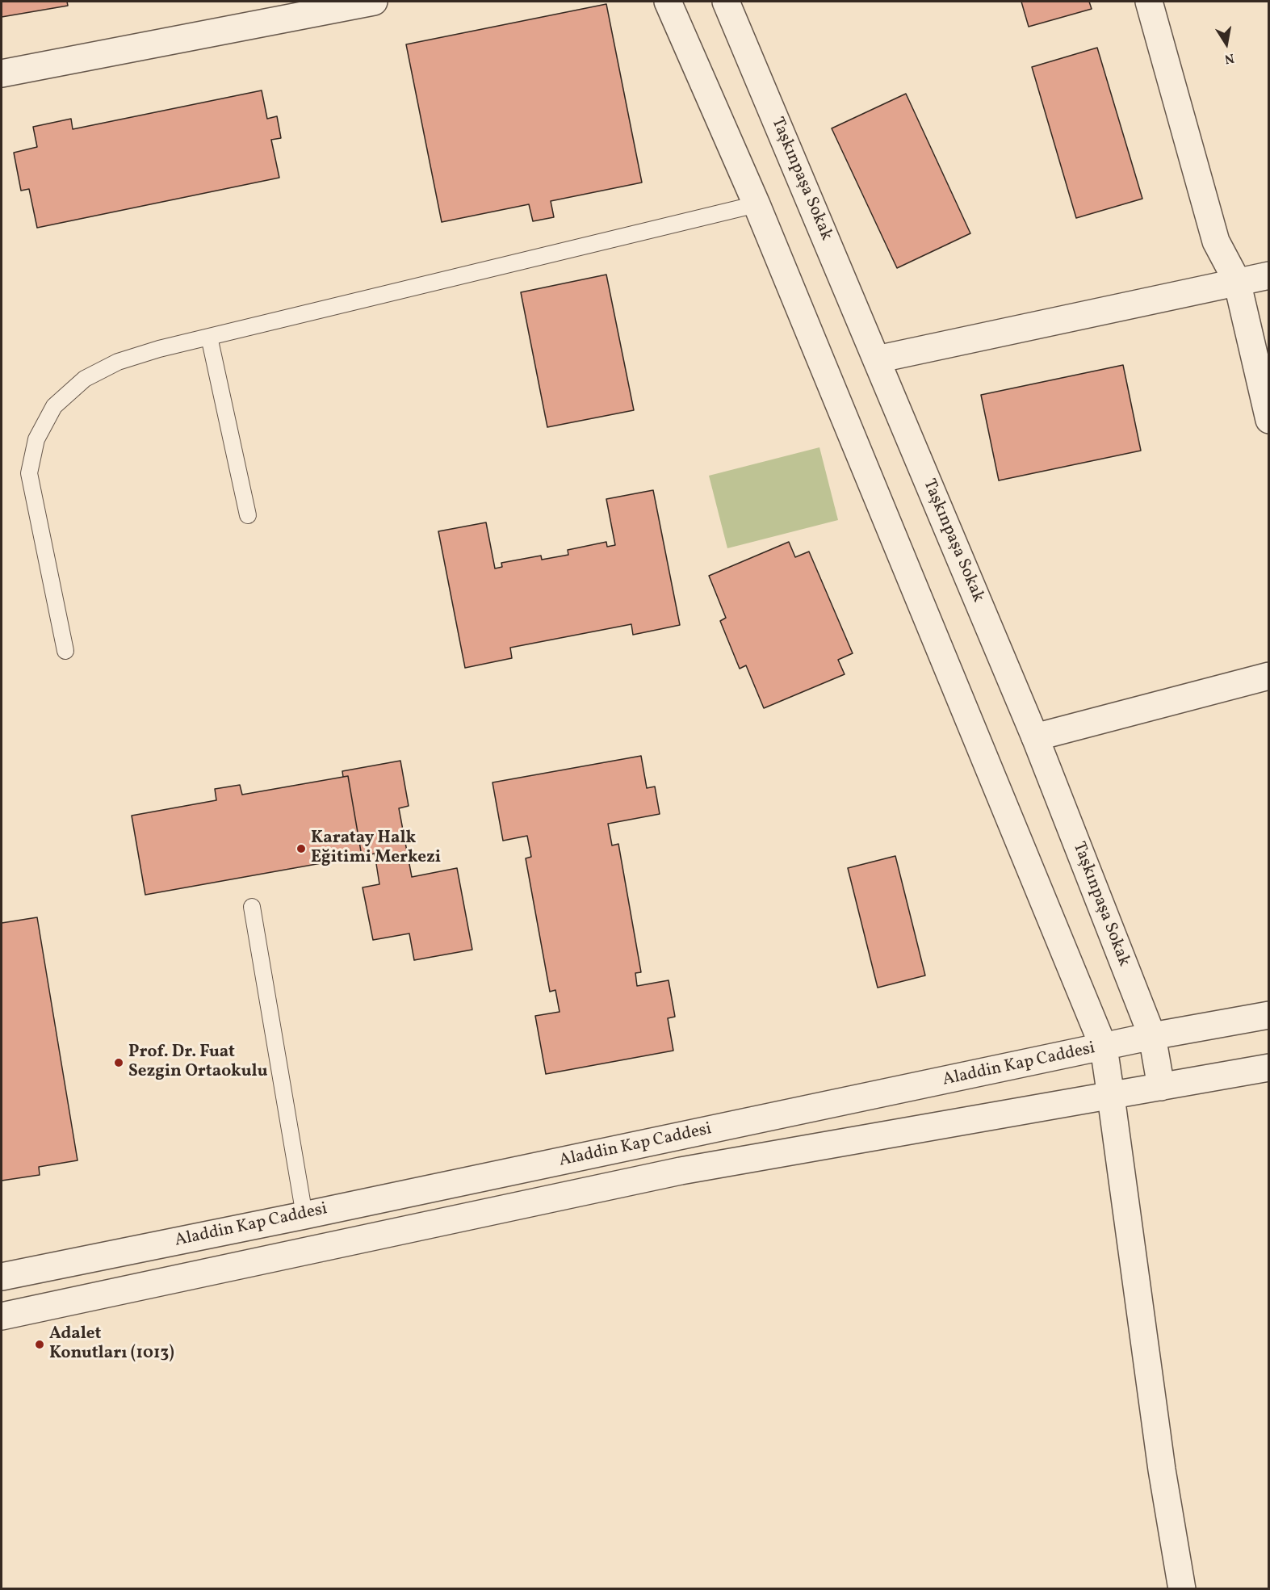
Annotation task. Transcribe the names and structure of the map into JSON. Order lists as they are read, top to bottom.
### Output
{
  "streets": {
    "street": ["Taşkınpaşa Sokak", "Aladdin Kap Caddesi"]
  },
  "crossings": [
    ["Taşkınpaşa Sokak", "Aladdin Kap Caddesi"]
  ],
  "places": ["Karatay Halk Eğitimi Merkezi", "Prof. Dr. Fuat Sezgin Ortaokulu", "Adalet Konutları (1013)"],
  "north": "bottom"
}
